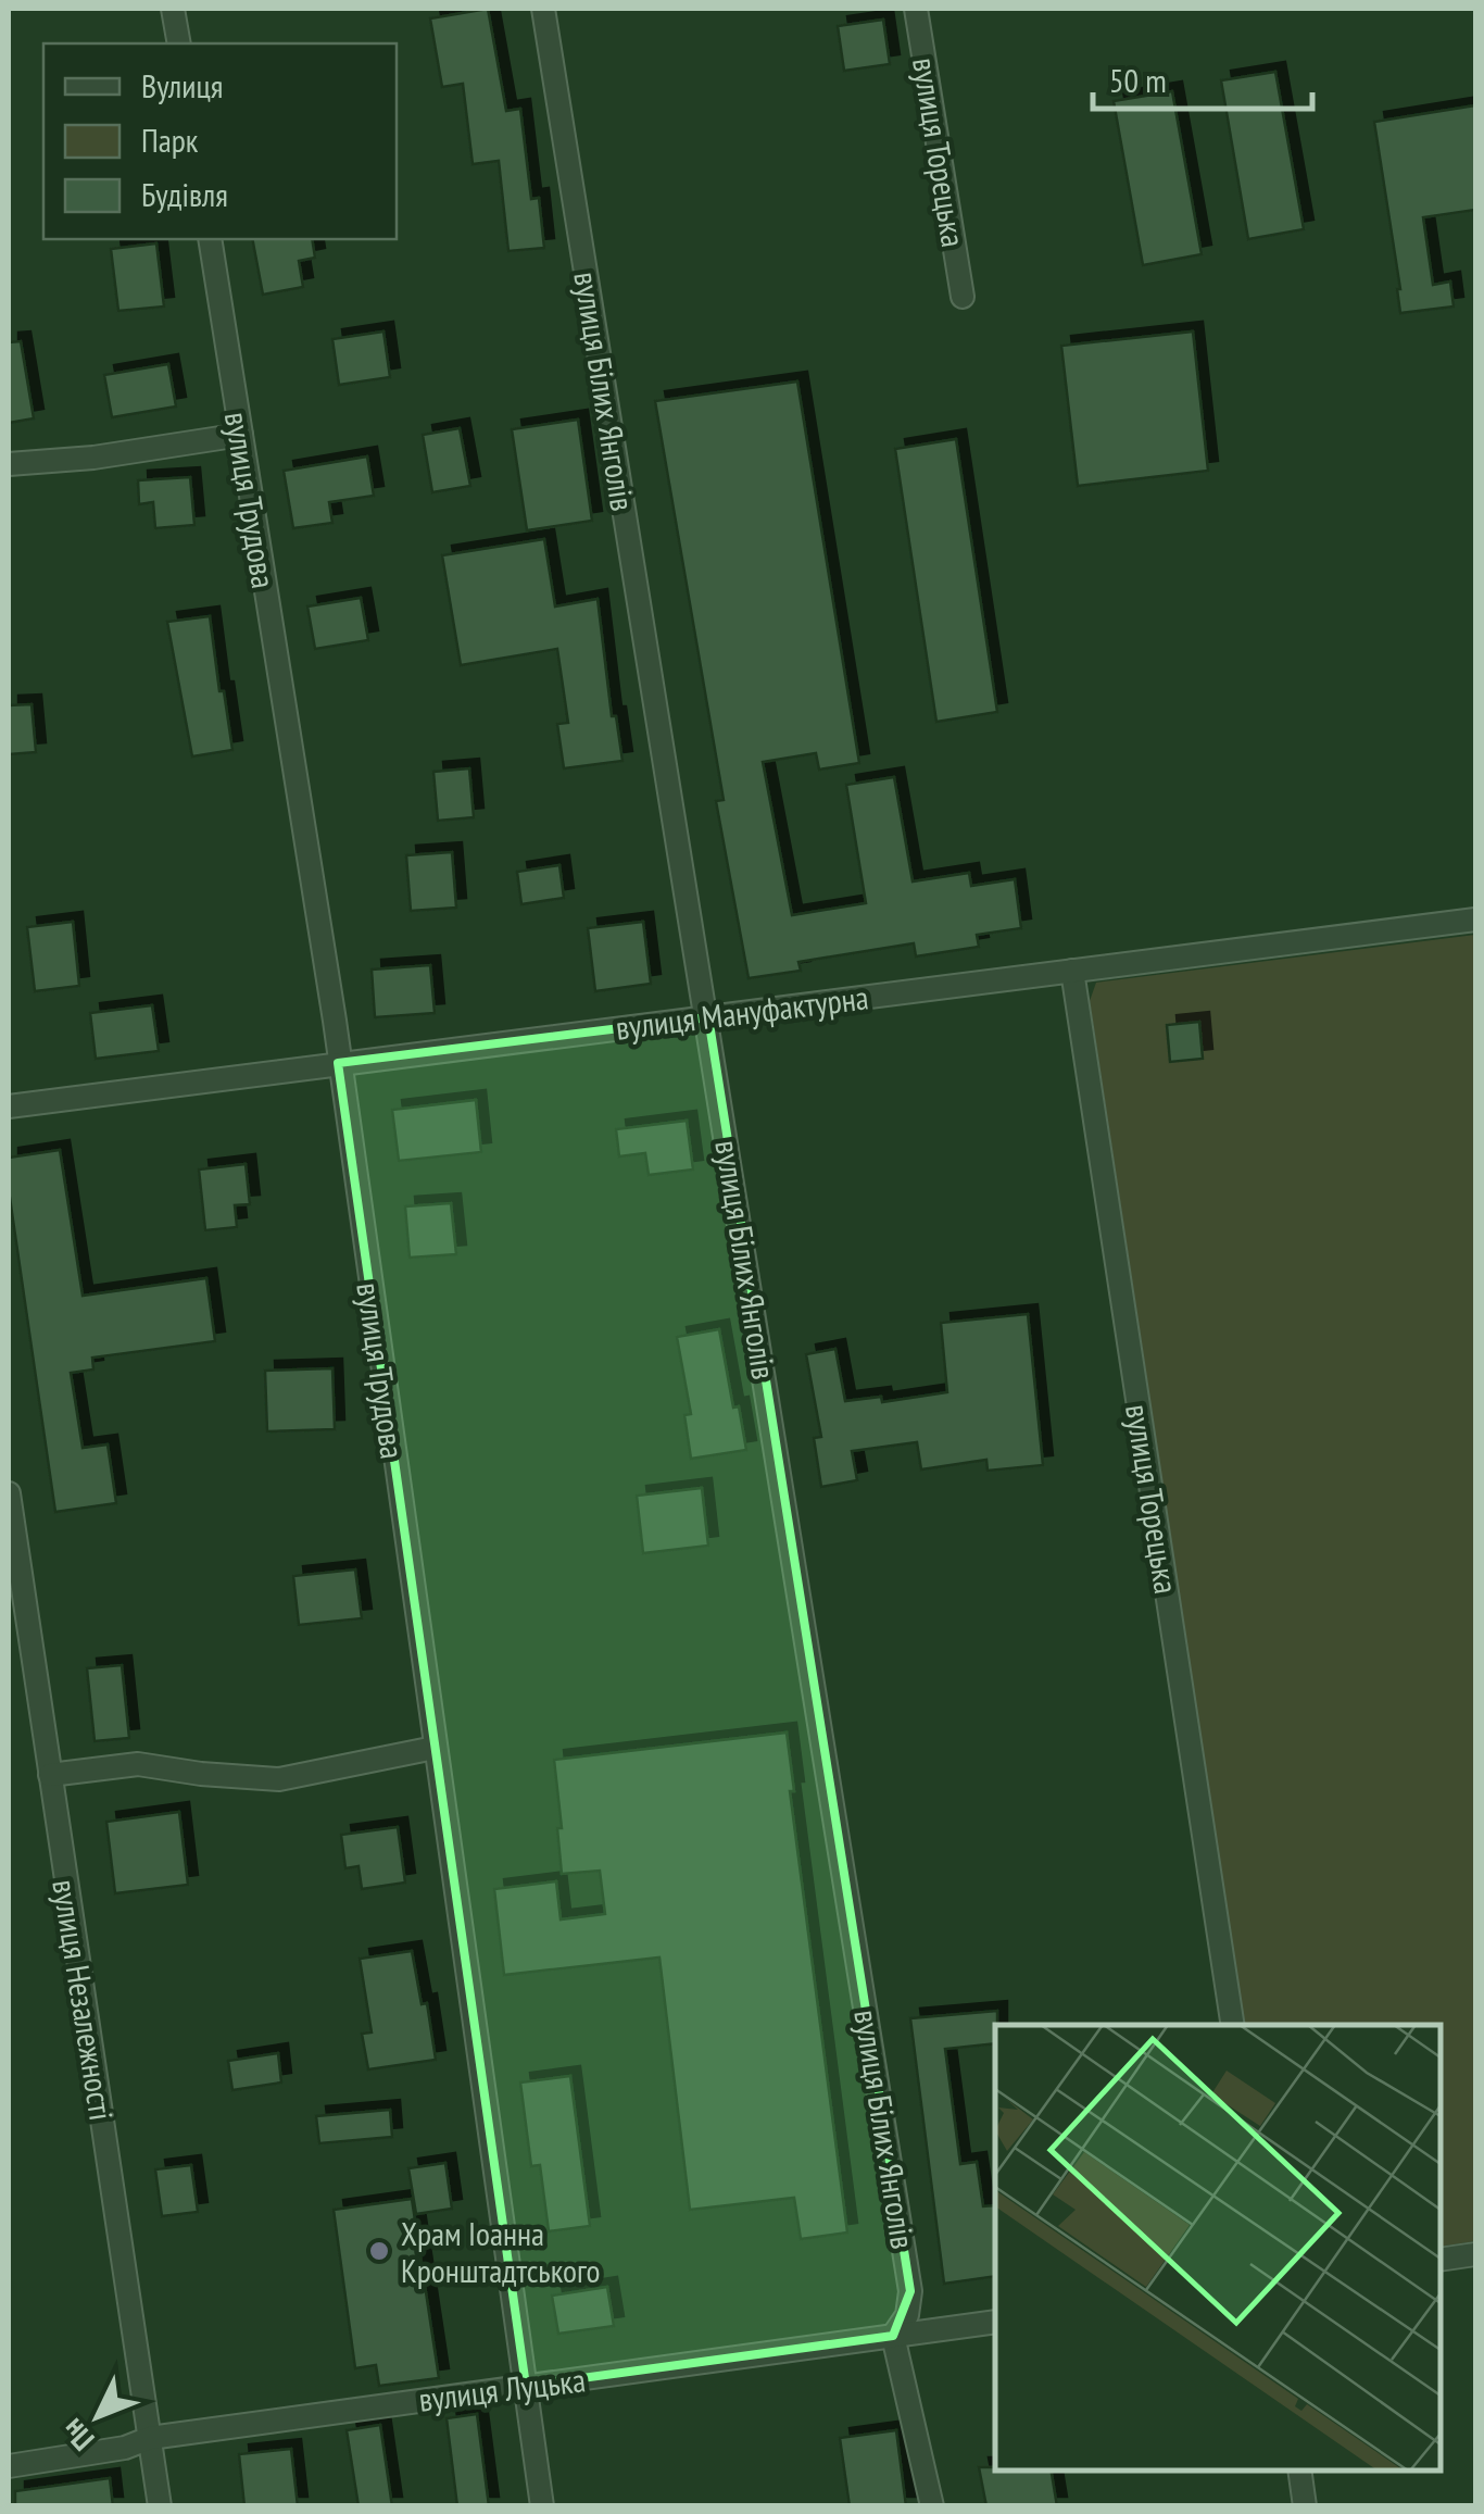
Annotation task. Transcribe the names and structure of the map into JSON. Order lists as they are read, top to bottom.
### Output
{
  "streets": {
    "street": [
      "вулиця Торецька",
      "вулиця Білих Янголів",
      "вулиця Трудова",
      "вулиця Мануфактурна",
      "вулиця Незалежності",
      "вулиця Луцька"
    ]
  },
  "crossings": [
    ["вулиця Торецька", "вулиця Мануфактурна"],
    ["вулиця Білих Янголів", "вулиця Мануфактурна"],
    ["вулиця Білих Янголів", "вулиця Луцька"],
    ["вулиця Трудова", "вулиця Мануфактурна"],
    ["вулиця Трудова", "вулиця Луцька"],
    ["вулиця Незалежності", "вулиця Луцька"]
  ],
  "places": ["Храм Іоанна Кронштадтського"],
  "legend": ["Вулиця", "Парк", "Будівля"],
  "scale_bar": "50 m",
  "north": "bottom left"
}
